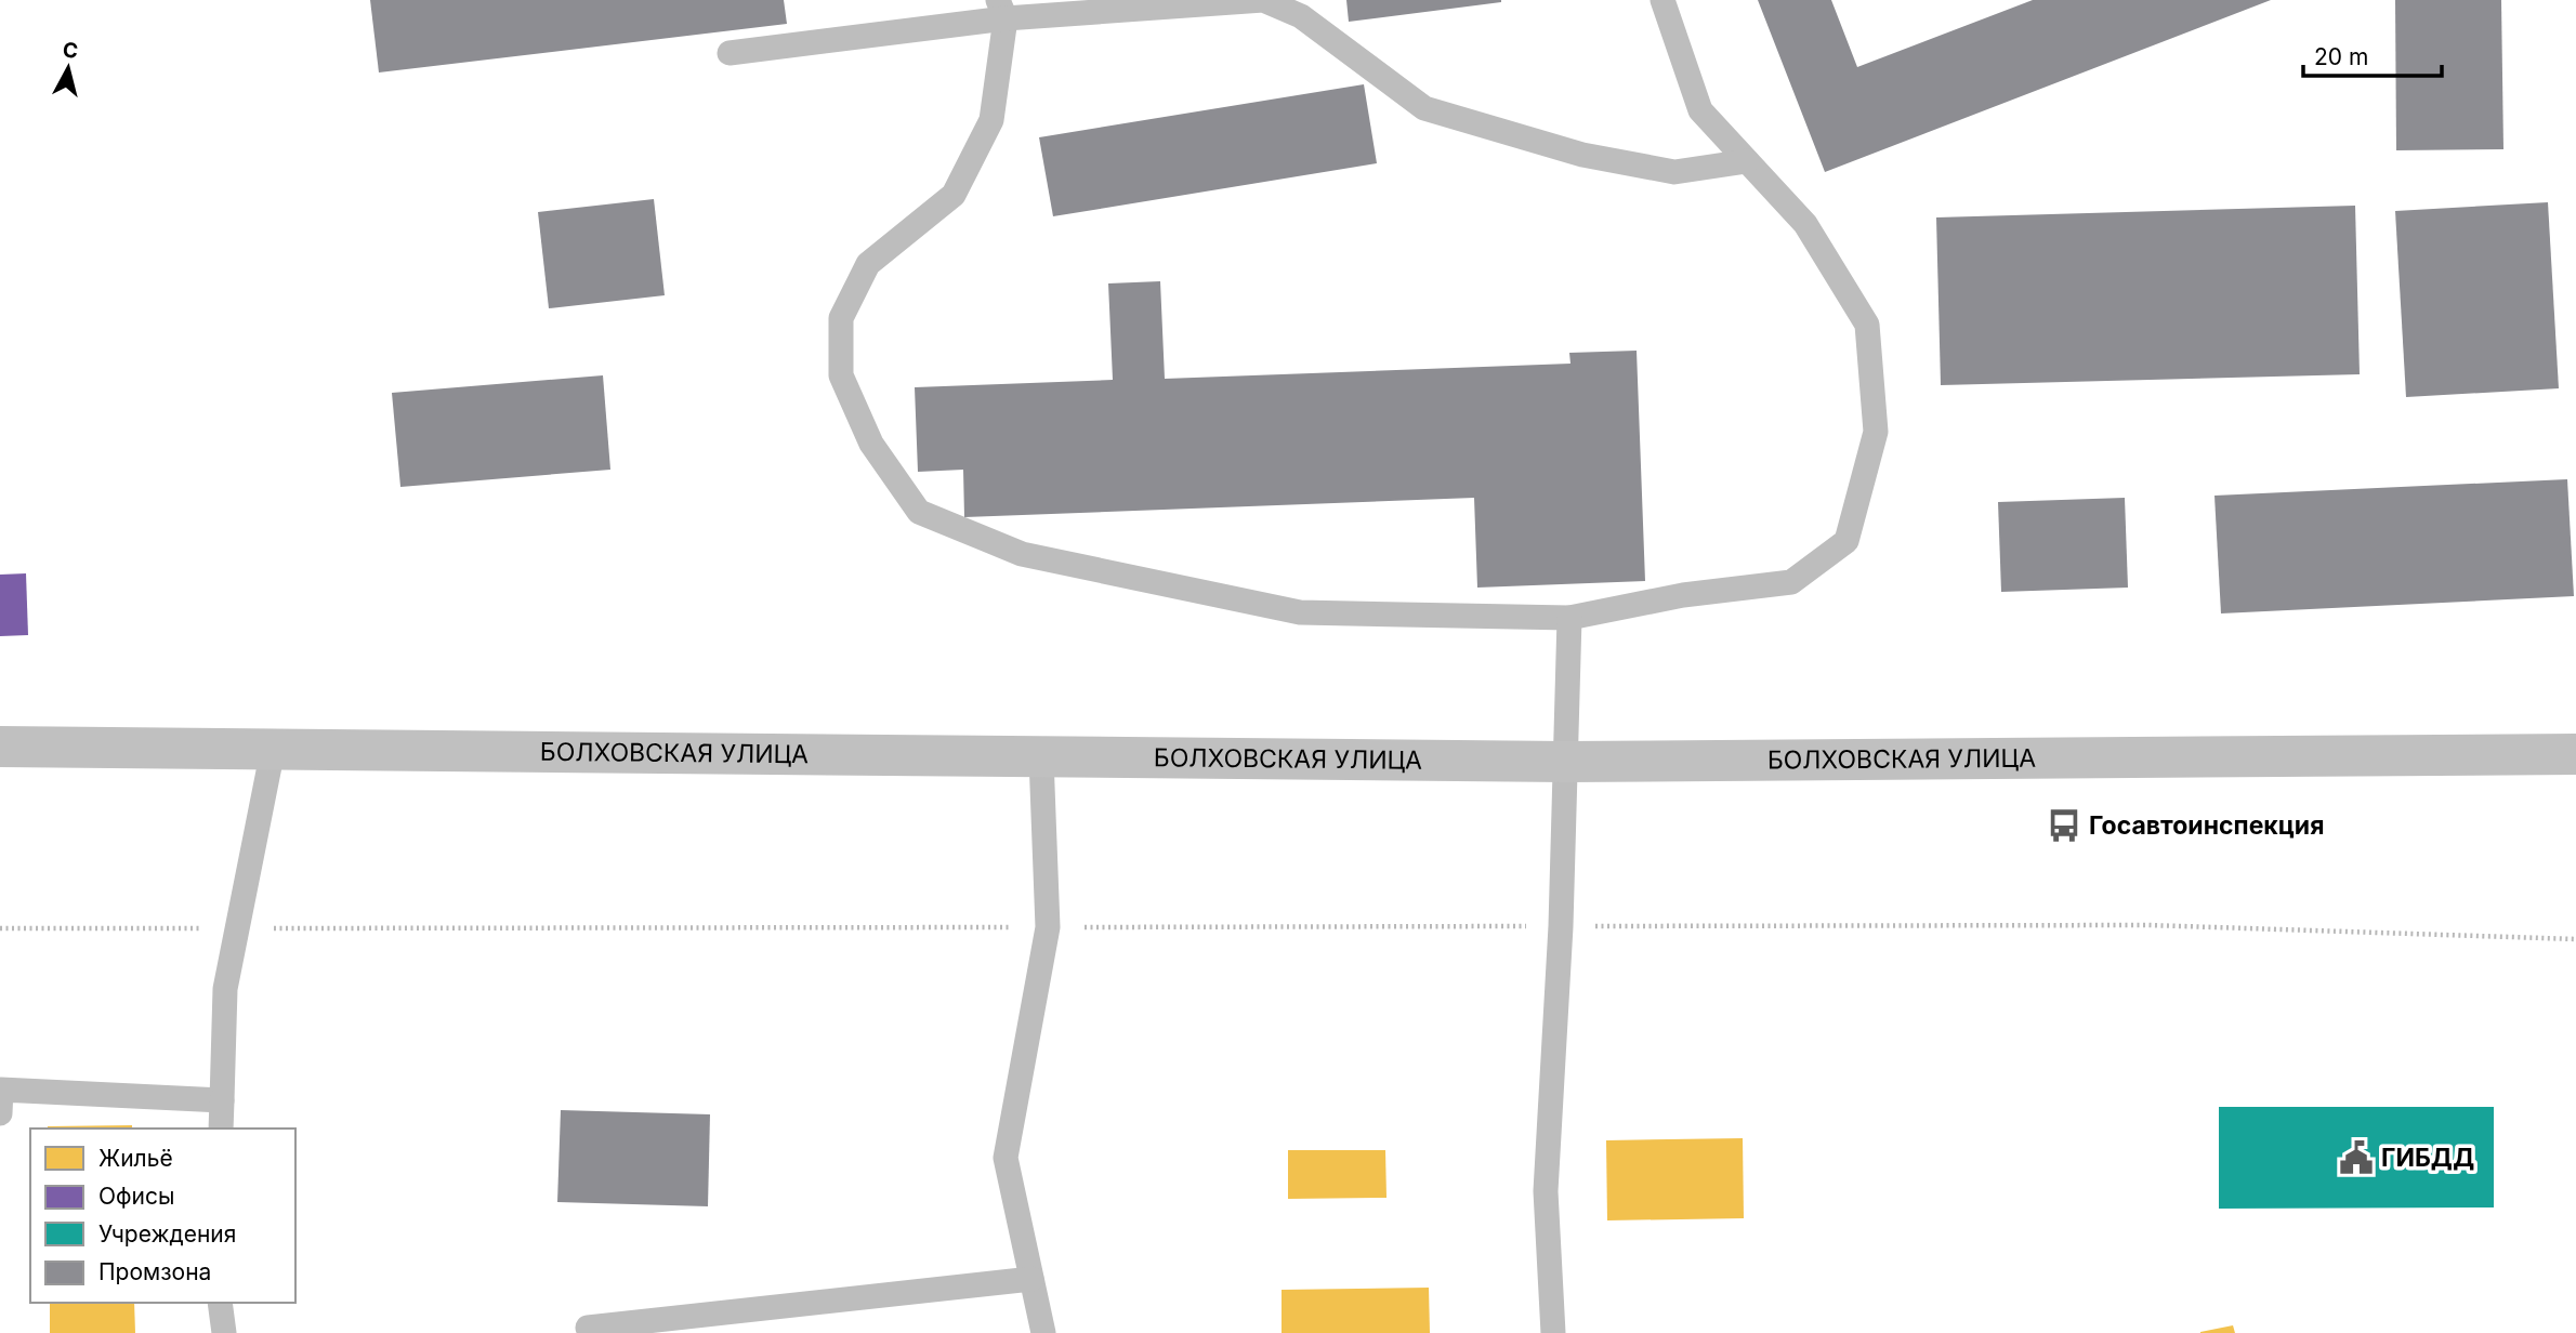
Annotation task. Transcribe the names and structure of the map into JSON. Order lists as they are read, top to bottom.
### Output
{
  "streets": {
    "main road": ["БОЛХОВСКАЯ УЛИЦА"]
  },
  "places": {
    "bus stop": ["Госавтоинспекция"],
    "public building": ["ГИБДД"]
  },
  "legend": [
    "Жильё",
    "Офисы",
    "Учреждения",
    "Промзона"
  ],
  "scale_bar": "20 m",
  "north": "top"
}
